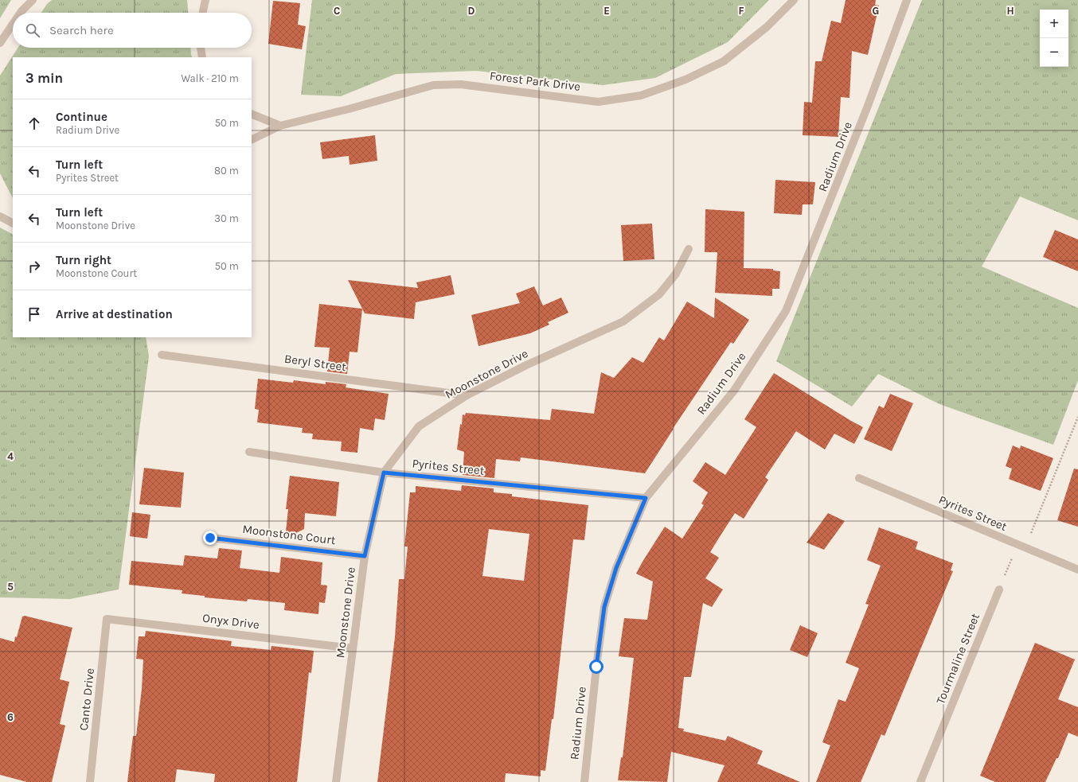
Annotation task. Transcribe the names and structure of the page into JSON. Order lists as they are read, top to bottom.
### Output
{
  "streets": {
    "street": [
      "Forest Park Drive",
      "Radium Drive",
      "Beryl Street",
      "Moonstone Drive",
      "Pyrites Street",
      "Moonstone Court",
      "Onyx Drive",
      "Tourmaline Street",
      "Canto Drive"
    ]
  },
  "crossings": [
    ["Radium Drive", "Pyrites Street"],
    ["Beryl Street", "Moonstone Drive"],
    ["Moonstone Drive", "Pyrites Street"],
    ["Moonstone Drive", "Moonstone Court"],
    ["Moonstone Drive", "Onyx Drive"],
    ["Onyx Drive", "Canto Drive"]
  ],
  "page": {
    "map_buttons": ["+", "−"],
    "search": "Search here",
    "heading": ["3 min", "Walk · 210 m"],
    "list": [
      ["Continue", "Radium Drive", "50 m"],
      ["Turn left", "Pyrites Street", "80 m"],
      ["Turn left", "Moonstone Drive", "30 m"],
      ["Turn right", "Moonstone Court", "50 m"],
      "Arrive at destination"
    ]
  },
  "grid": {
    "columns": [
      "C",
      "D",
      "E",
      "F",
      "G",
      "H"
    ],
    "rows": ["4", "5", "6"]
  }
}
